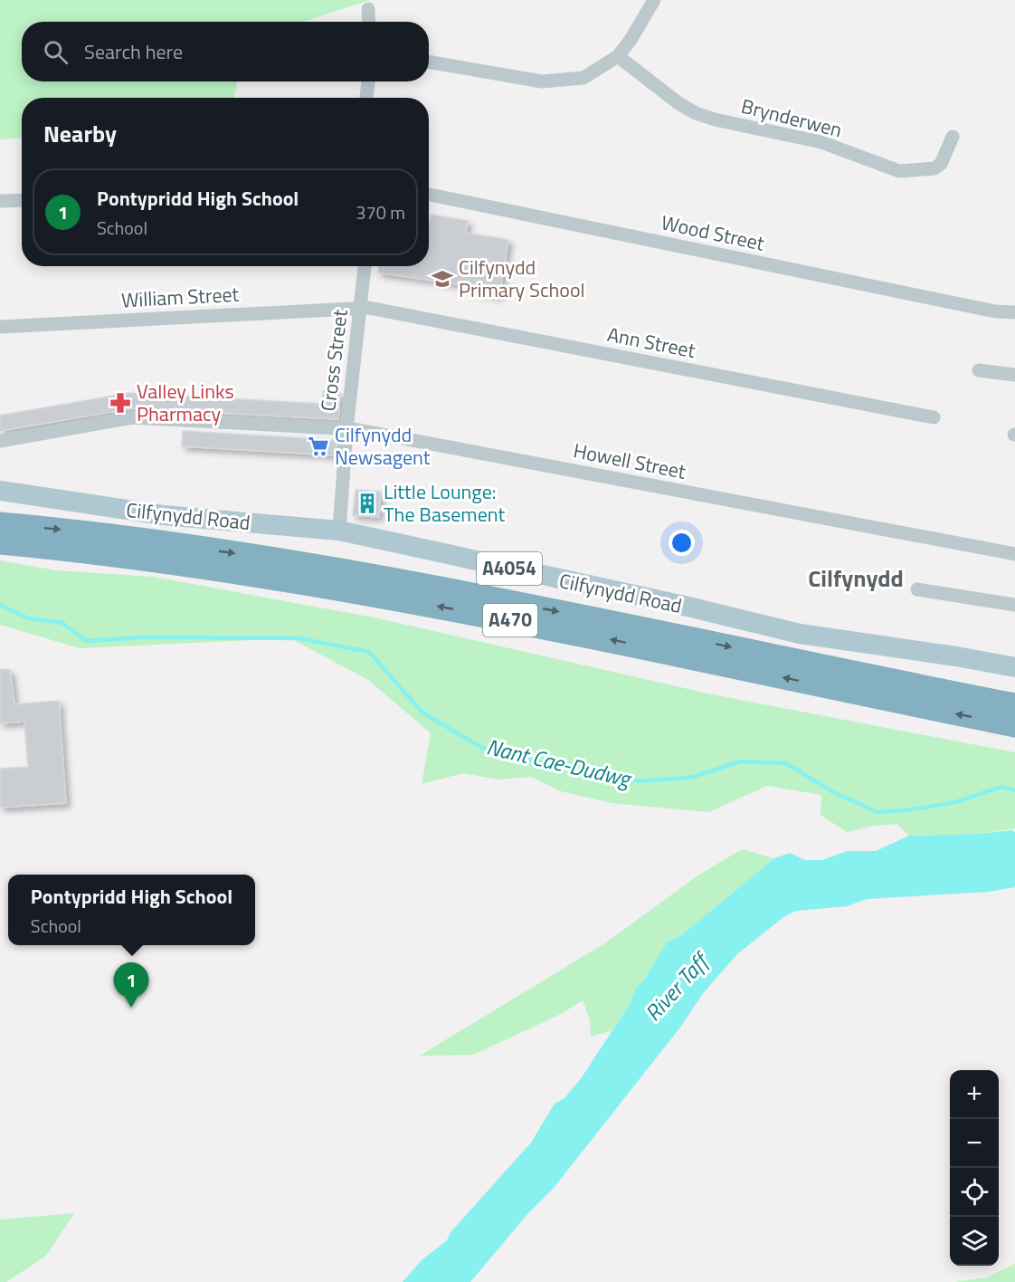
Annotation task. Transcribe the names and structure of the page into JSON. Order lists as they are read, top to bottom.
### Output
{
  "streets": {
    "highway": ["A470"],
    "main road": ["Cilfynydd Road", "A4054"],
    "street": [
      "Brynderwen",
      "Wood Street",
      "William Street",
      "Ann Street",
      "Cross Street",
      "Howell Street"
    ]
  },
  "crossings": [
    ["William Street", "Ann Street"],
    ["William Street", "Cross Street"],
    ["Ann Street", "Cross Street"],
    ["Cross Street", "Howell Street"],
    ["Cross Street", "Cilfynydd Road"]
  ],
  "districts": ["Cilfynydd"],
  "water": ["Nant Cae-Dudwg", "River Taff"],
  "places": {
    "school or university": ["Cilfynydd Primary School"],
    "pharmacy": ["Valley Links Pharmacy"],
    "supermarket": ["Cilfynydd Newsagent"],
    "building": ["Little Lounge: The Basement"]
  },
  "page": {
    "search": "Search here",
    "heading": "Nearby",
    "list": [
      {
        "mark": "1",
        "name": "Pontypridd High School",
        "note": "School",
        "value": "370 m"
      }
    ],
    "popup": ["Pontypridd High School", "School"],
    "pins": "1",
    "map_buttons": ["+", "−"]
  }
}
